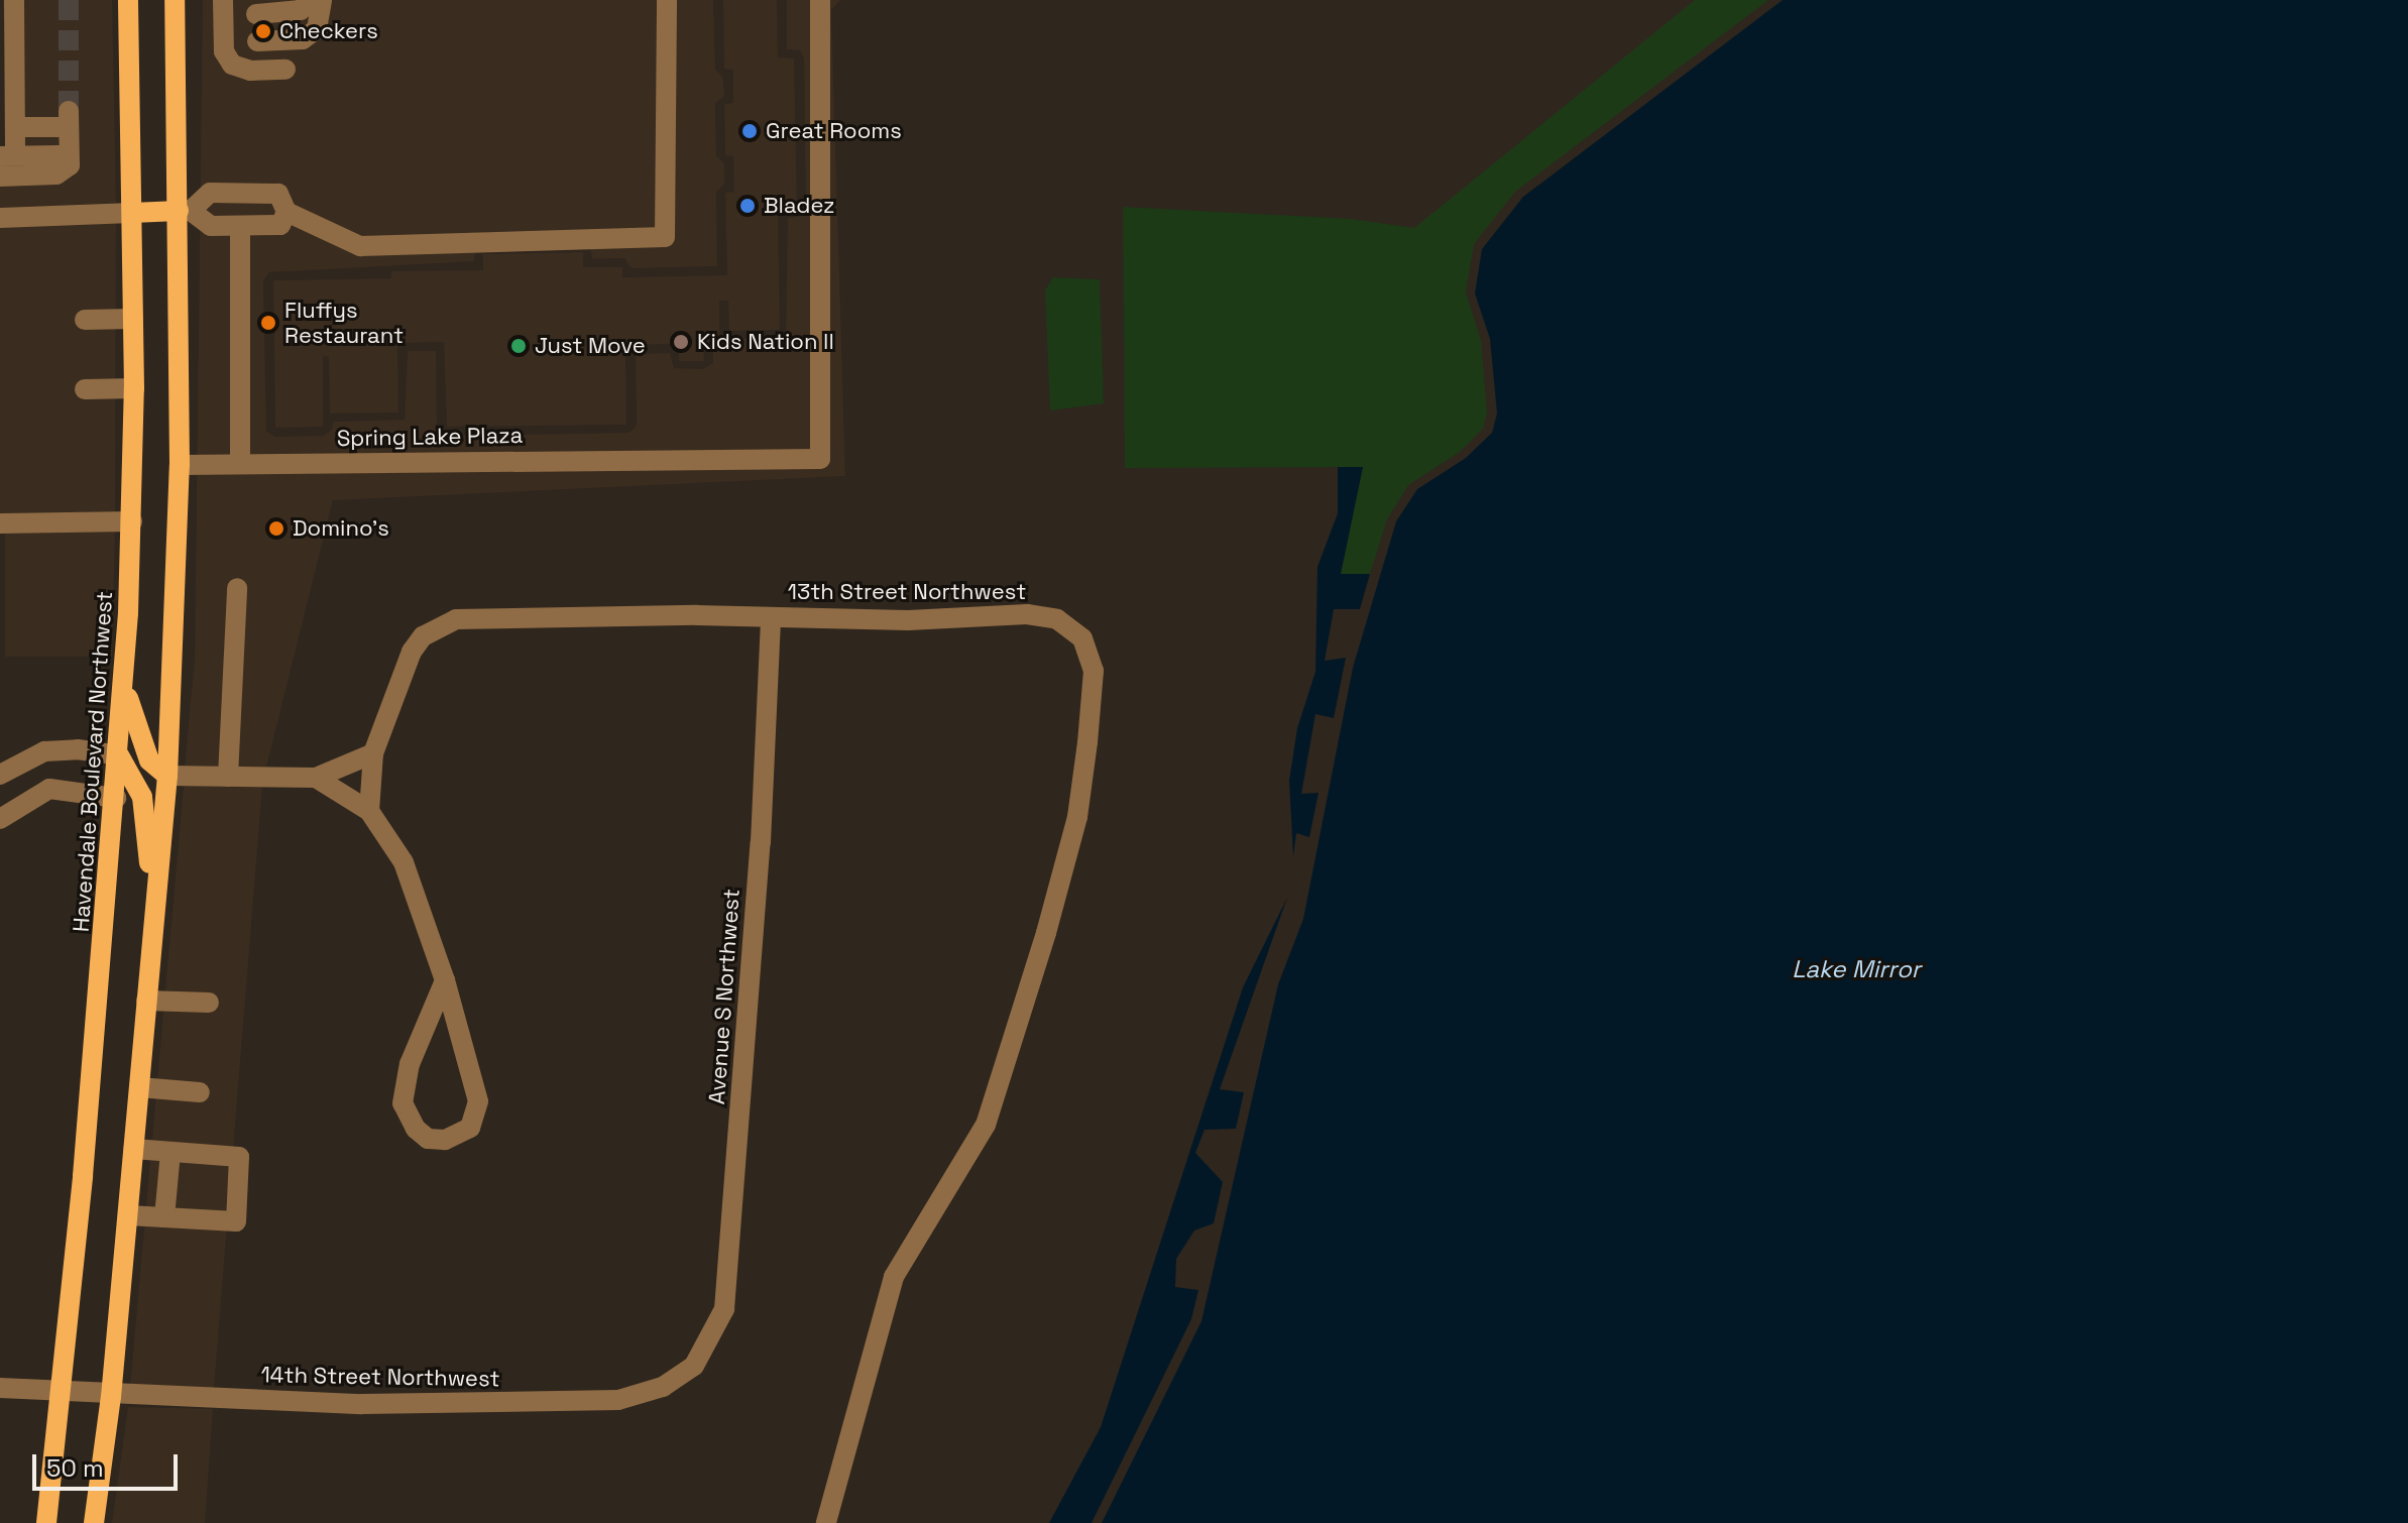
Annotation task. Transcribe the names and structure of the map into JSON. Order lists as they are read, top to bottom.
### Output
{
  "streets": {
    "main road": ["Havendale Boulevard Northwest"],
    "street": [
      "Spring Lake Plaza",
      "13th Street Northwest",
      "Avenue S Northwest",
      "14th Street Northwest"
    ]
  },
  "crossings": [
    ["13th Street Northwest", "Avenue S Northwest"],
    ["Havendale Boulevard Northwest", "14th Street Northwest"],
    ["Avenue S Northwest", "14th Street Northwest"]
  ],
  "water": ["Lake Mirror"],
  "places": [
    "Checkers",
    "Great Rooms",
    "Bladez",
    "Fluffys Restaurant",
    "Kids Nation ll",
    "Just Move",
    "Domino's"
  ],
  "scale_bar": "50 m"
}
